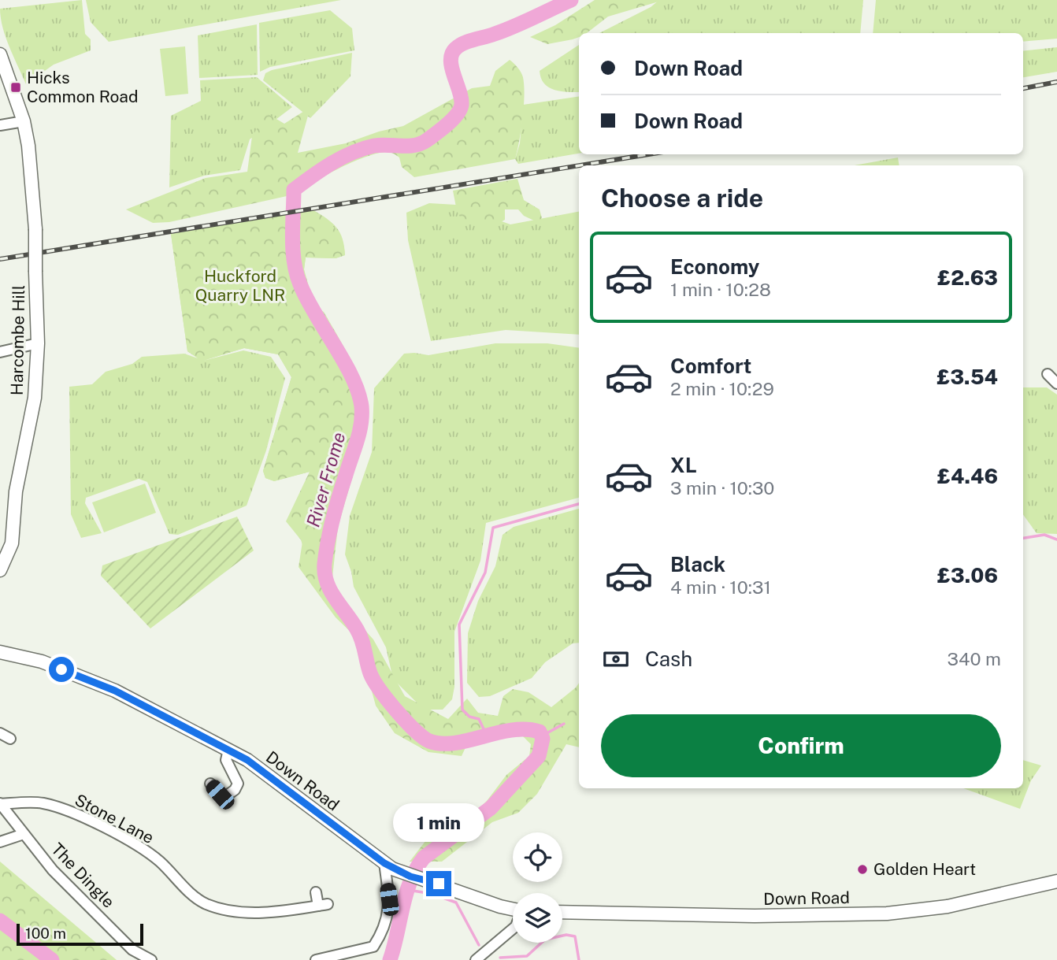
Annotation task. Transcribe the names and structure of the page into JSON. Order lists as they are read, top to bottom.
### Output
{
  "streets": {
    "street": [
      "Harcombe Hill",
      "Down Road",
      "Stone Lane",
      "The Dingle"
    ]
  },
  "crossings": [
    ["Stone Lane", "The Dingle"]
  ],
  "water": ["River Frome"],
  "parks": ["Huckford Quarry LNR"],
  "places": {
    "transit": ["Hicks Common Road"],
    "other": ["Golden Heart"]
  },
  "scale_bar": "100 m",
  "page": {
    "banner": ["Down Road", "Down Road"],
    "heading": "Choose a ride",
    "list": [
      {
        "name": "Economy",
        "note": "1 min · 10:28",
        "value": "£2.63"
      },
      {
        "name": "Comfort",
        "note": "2 min · 10:29",
        "value": "£3.54"
      },
      {
        "name": "XL",
        "note": "3 min · 10:30",
        "value": "£4.46"
      },
      {
        "name": "Black",
        "note": "4 min · 10:31",
        "value": "£3.06"
      }
    ],
    "pay": ["Cash", "340 m"],
    "buttons": "Confirm",
    "bubble": "1 min",
    "scale": "100 m"
  }
}
